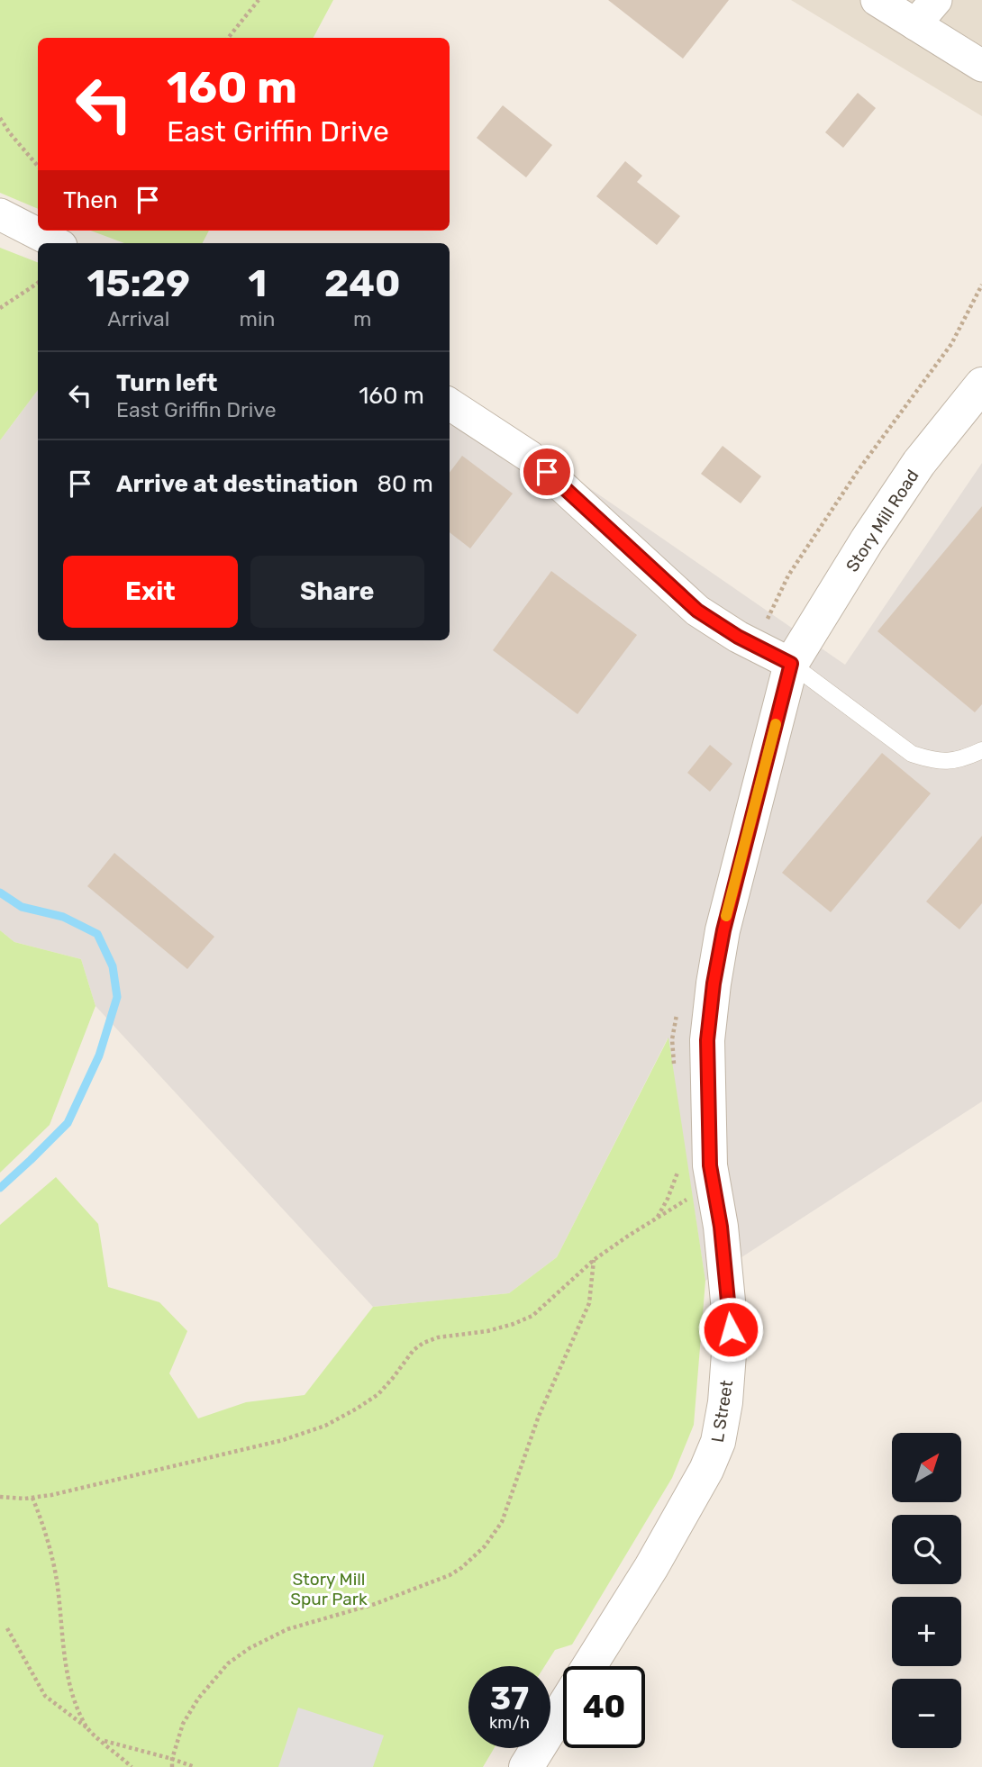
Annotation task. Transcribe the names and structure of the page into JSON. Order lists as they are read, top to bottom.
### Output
{
  "streets": {
    "street": ["Story Mill Road", "L Street"]
  },
  "crossings": [
    ["Story Mill Road", "L Street"]
  ],
  "parks": ["Story Mill Spur Park"],
  "north": "top right",
  "page": {
    "turn": ["160 m", "East Griffin Drive"],
    "then": "Then",
    "eta": [
      "15:29",
      "Arrival",
      "1",
      "min",
      "240",
      "m"
    ],
    "list": [
      {
        "name": "Turn left",
        "note": "East Griffin Drive",
        "value": "160 m"
      },
      {
        "name": "Arrive at destination",
        "value": "80 m"
      }
    ],
    "buttons": ["Exit", "Share"],
    "map_buttons": ["+", "−"],
    "speed": "37 km/h",
    "limit": "40"
  }
}
